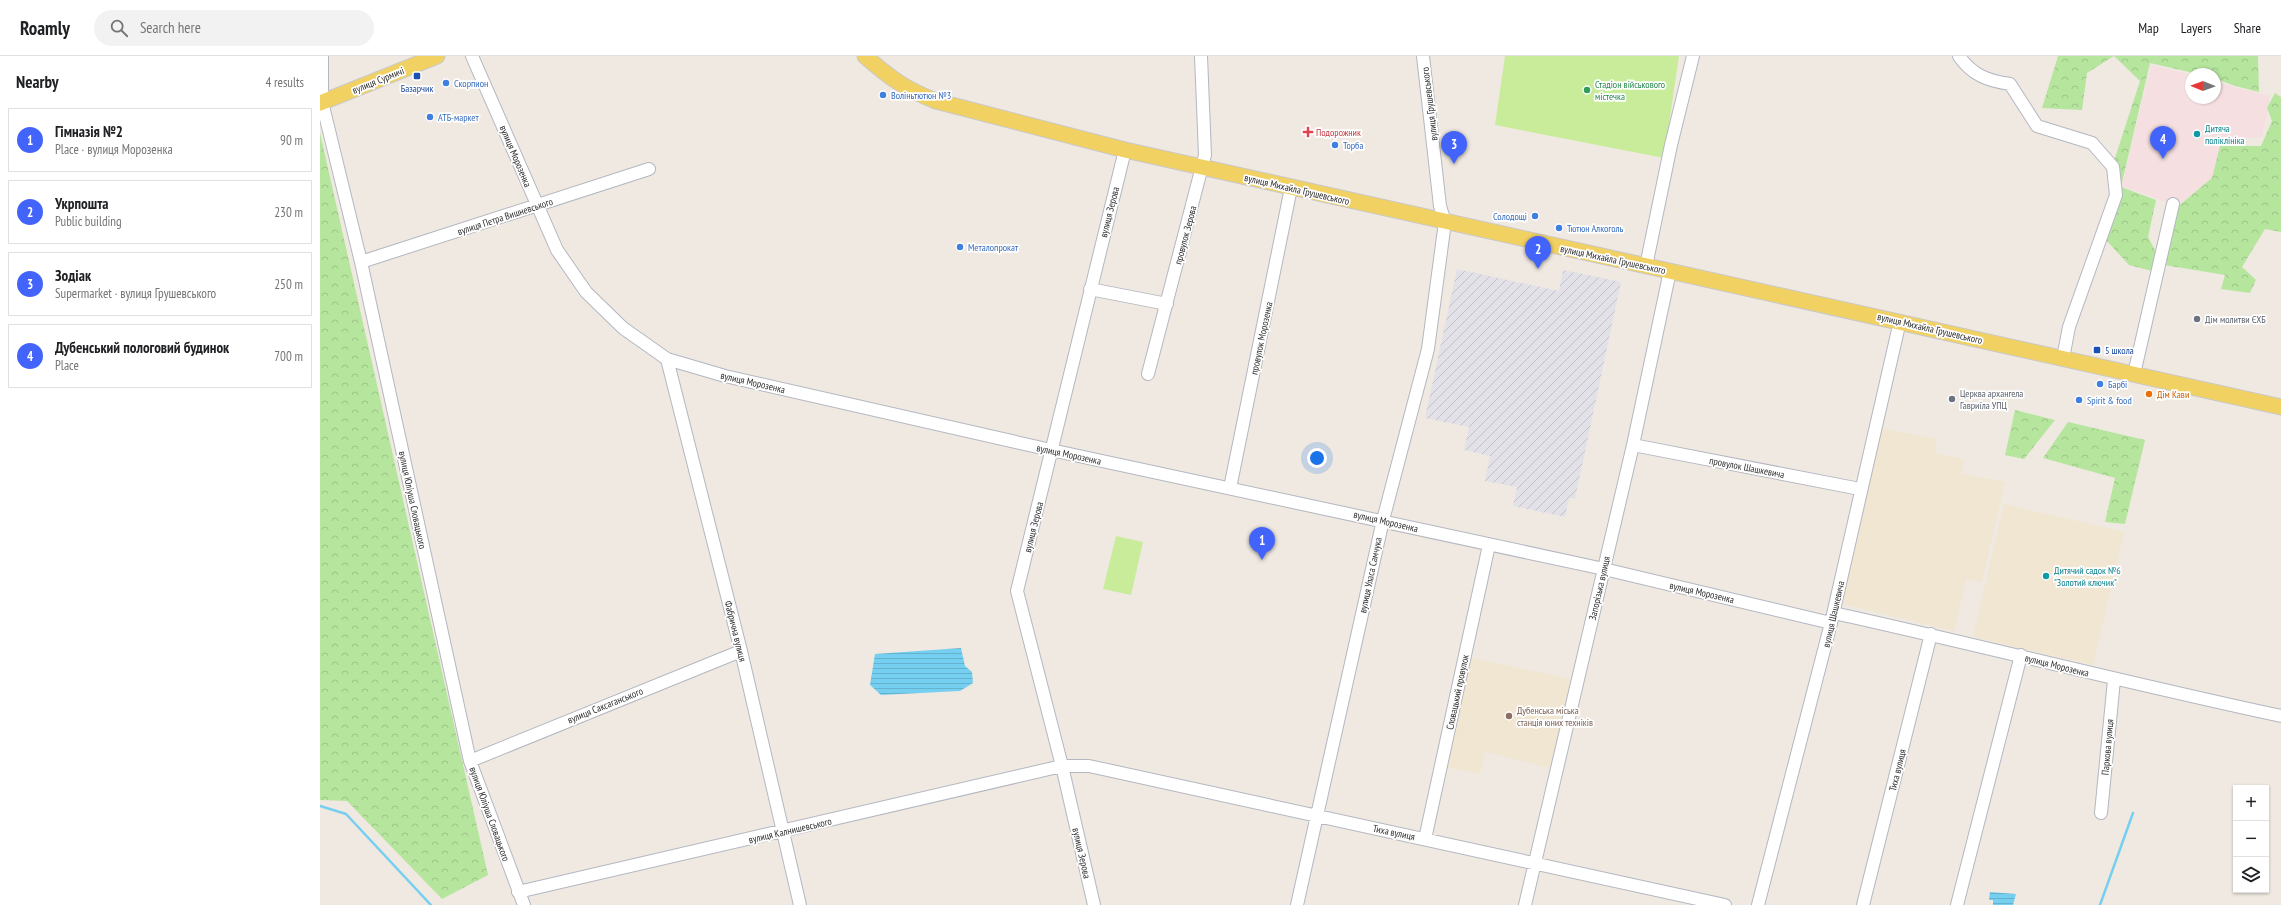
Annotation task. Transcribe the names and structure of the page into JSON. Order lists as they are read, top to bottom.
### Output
{
  "streets": {
    "main road": ["вулиця Сурмичі", "вулиця Михайла Грушевського"],
    "street": [
      "вулиця Грушевського",
      "вулиця Морозенка",
      "вулиця Зерова",
      "вулиця Петра Вишневського",
      "провулок Зерова",
      "провулок Морозенка",
      "провулок Шашкевича",
      "вулиця Юліуша Словацького",
      "вулиця Уласа Самчука",
      "Запорізька вулиця",
      "вулиця Шашкевича",
      "Фабрична вулиця",
      "Словацький провулок",
      "вулиця Саксаганського",
      "Паркова вулиця",
      "Тиха вулиця",
      "вулиця Калнишевського"
    ]
  },
  "crossings": [
    ["вулиця Сурмичі", "вулиця Юліуша Словацького"],
    ["вулиця Грушевського", "вулиця Михайла Грушевського"],
    ["вулиця Грушевського", "вулиця Уласа Самчука"],
    ["вулиця Морозенка", "вулиця Зерова"],
    ["вулиця Морозенка", "вулиця Петра Вишневського"],
    ["вулиця Морозенка", "провулок Морозенка"],
    ["вулиця Морозенка", "вулиця Уласа Самчука"],
    ["вулиця Морозенка", "Запорізька вулиця"],
    ["вулиця Морозенка", "вулиця Шашкевича"],
    ["вулиця Морозенка", "Фабрична вулиця"],
    ["вулиця Морозенка", "Словацький провулок"],
    ["вулиця Морозенка", "Паркова вулиця"],
    ["вулиця Морозенка", "Тиха вулиця"],
    ["вулиця Михайла Грушевського", "вулиця Зерова"],
    ["вулиця Михайла Грушевського", "провулок Зерова"],
    ["вулиця Михайла Грушевського", "провулок Морозенка"],
    ["вулиця Михайла Грушевського", "вулиця Уласа Самчука"],
    ["вулиця Михайла Грушевського", "Запорізька вулиця"],
    ["вулиця Михайла Грушевського", "вулиця Шашкевича"],
    ["вулиця Зерова", "Тиха вулиця"],
    ["вулиця Зерова", "вулиця Калнишевського"],
    ["вулиця Петра Вишневського", "вулиця Юліуша Словацького"],
    ["провулок Шашкевича", "Запорізька вулиця"],
    ["провулок Шашкевича", "вулиця Шашкевича"],
    ["вулиця Юліуша Словацького", "вулиця Саксаганського"],
    ["вулиця Юліуша Словацького", "вулиця Калнишевського"],
    ["вулиця Уласа Самчука", "Тиха вулиця"],
    ["Запорізька вулиця", "Тиха вулиця"],
    ["Фабрична вулиця", "вулиця Саксаганського"],
    ["Фабрична вулиця", "вулиця Калнишевського"],
    ["Словацький провулок", "Тиха вулиця"],
    ["Тиха вулиця", "вулиця Калнишевського"]
  ],
  "places": {
    "transit": ["Базарчик", "5 школа"],
    "other": [
      "Скорпион",
      "Стадіон військового містечка",
      "Воліньтютюн №3",
      "АТБ-маркет",
      "Дитяча поліклініка",
      "Торба",
      "Солодощі",
      "Тютюн Алкоголь",
      "Металопрокат",
      "Дім молитви ЄХБ",
      "Барбі",
      "Дім Кави",
      "Церква архангела Гавриїла УПЦ",
      "Spirit & food",
      "Дитячий садок №6 \"Золотий ключик\"",
      "Дубенська міська станція юних техніків"
    ],
    "health": ["Подорожник"]
  },
  "north": "left",
  "page": {
    "header": "Roamly",
    "search": "Search here",
    "nav": ["Map", "Layers", "Share"],
    "heading": ["Nearby", "4 results"],
    "list": [
      {
        "mark": "1",
        "name": "Гімназія №2",
        "note": "Place · вулиця Морозенка",
        "value": "90 m"
      },
      {
        "mark": "2",
        "name": "Укрпошта",
        "note": "Public building",
        "value": "230 m"
      },
      {
        "mark": "3",
        "name": "Зодіак",
        "note": "Supermarket · вулиця Грушевського",
        "value": "250 m"
      },
      {
        "mark": "4",
        "name": "Дубенський пологовий будинок",
        "note": "Place",
        "value": "700 m"
      }
    ],
    "pins": [
      "4",
      "3",
      "2",
      "1"
    ],
    "map_buttons": ["+", "−"]
  }
}
